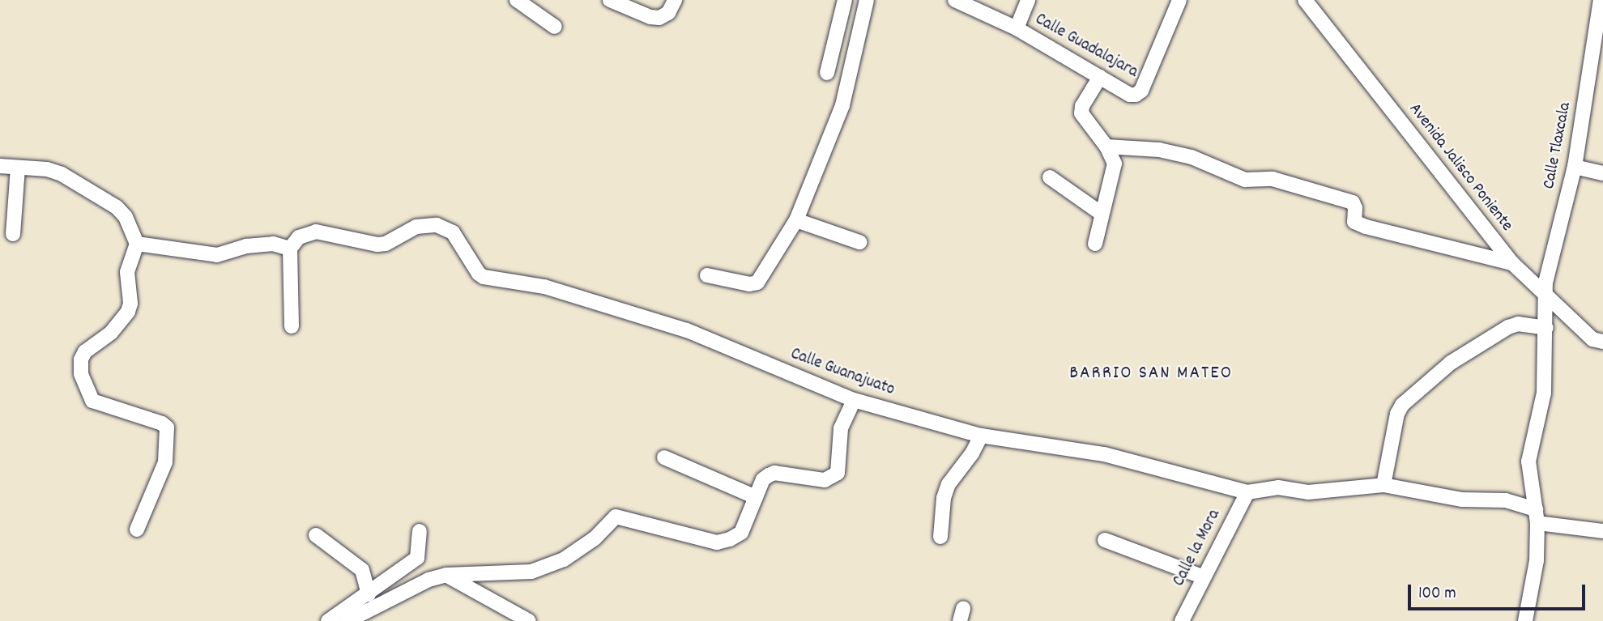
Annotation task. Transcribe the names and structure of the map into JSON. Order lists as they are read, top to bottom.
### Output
{
  "streets": {
    "street": [
      "Calle Guadalajara",
      "Calle Tlaxcala",
      "Avenida Jalisco Poniente",
      "Calle Guanajuato",
      "Calle la Mora"
    ]
  },
  "crossings": [
    ["Calle Tlaxcala", "Avenida Jalisco Poniente"],
    ["Calle Guanajuato", "Calle la Mora"]
  ],
  "districts": ["BARRIO SAN MATEO"],
  "scale_bar": "100 m"
}
